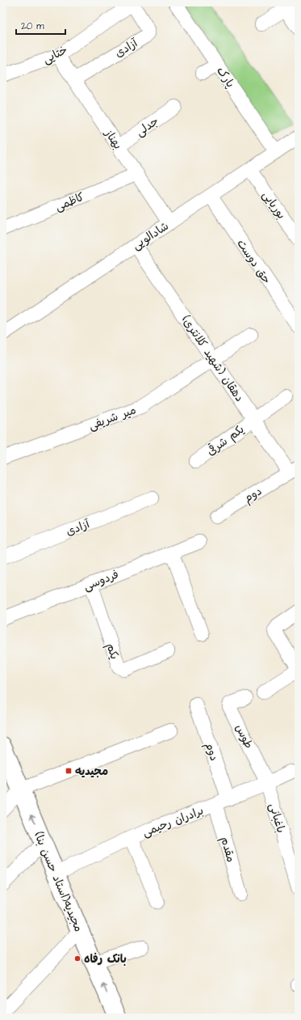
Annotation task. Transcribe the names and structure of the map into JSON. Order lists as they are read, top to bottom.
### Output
{
  "streets": {
    "main road": ["مجیدیه(استاد حسن بنا)"],
    "street": [
      "آزادی",
      "ختایی",
      "پارک",
      "جدلی",
      "بهناز",
      "کاظمی",
      "بوریایی",
      "شادالویی",
      "حق دوست",
      "دهقان (شهید کلانتری)",
      "میر شریفی",
      "یکم شرقی",
      "دوم",
      "فردوسی",
      "یکم",
      "طوس",
      "باغبانی",
      "برادران رحیمی",
      "مقدم"
    ]
  },
  "crossings": [
    ["آزادی", "ختایی"],
    ["آزادی", "بهناز"],
    ["ختایی", "بهناز"],
    ["پارک", "شادالویی"],
    ["جدلی", "بهناز"],
    ["بهناز", "کاظمی"],
    ["بهناز", "شادالویی"],
    ["بوریایی", "شادالویی"],
    ["شادالویی", "حق دوست"],
    ["شادالویی", "دهقان (شهید کلانتری)"],
    ["دهقان (شهید کلانتری)", "میر شریفی"],
    ["دهقان (شهید کلانتری)", "یکم شرقی"],
    ["دهقان (شهید کلانتری)", "دوم"],
    ["دوم", "برادران رحیمی"],
    ["فردوسی", "یکم"],
    ["طوس", "باغبانی"],
    ["طوس", "برادران رحیمی"],
    ["باغبانی", "برادران رحیمی"],
    ["برادران رحیمی", "مقدم"],
    ["برادران رحیمی", "مجیدیه(استاد حسن بنا)"]
  ],
  "one_way": ["مجیدیه(استاد حسن بنا)"],
  "places": {
    "transit": ["مجیدیه"],
    "other": ["بانک رفاه"]
  },
  "scale_bar": "20 m"
}
